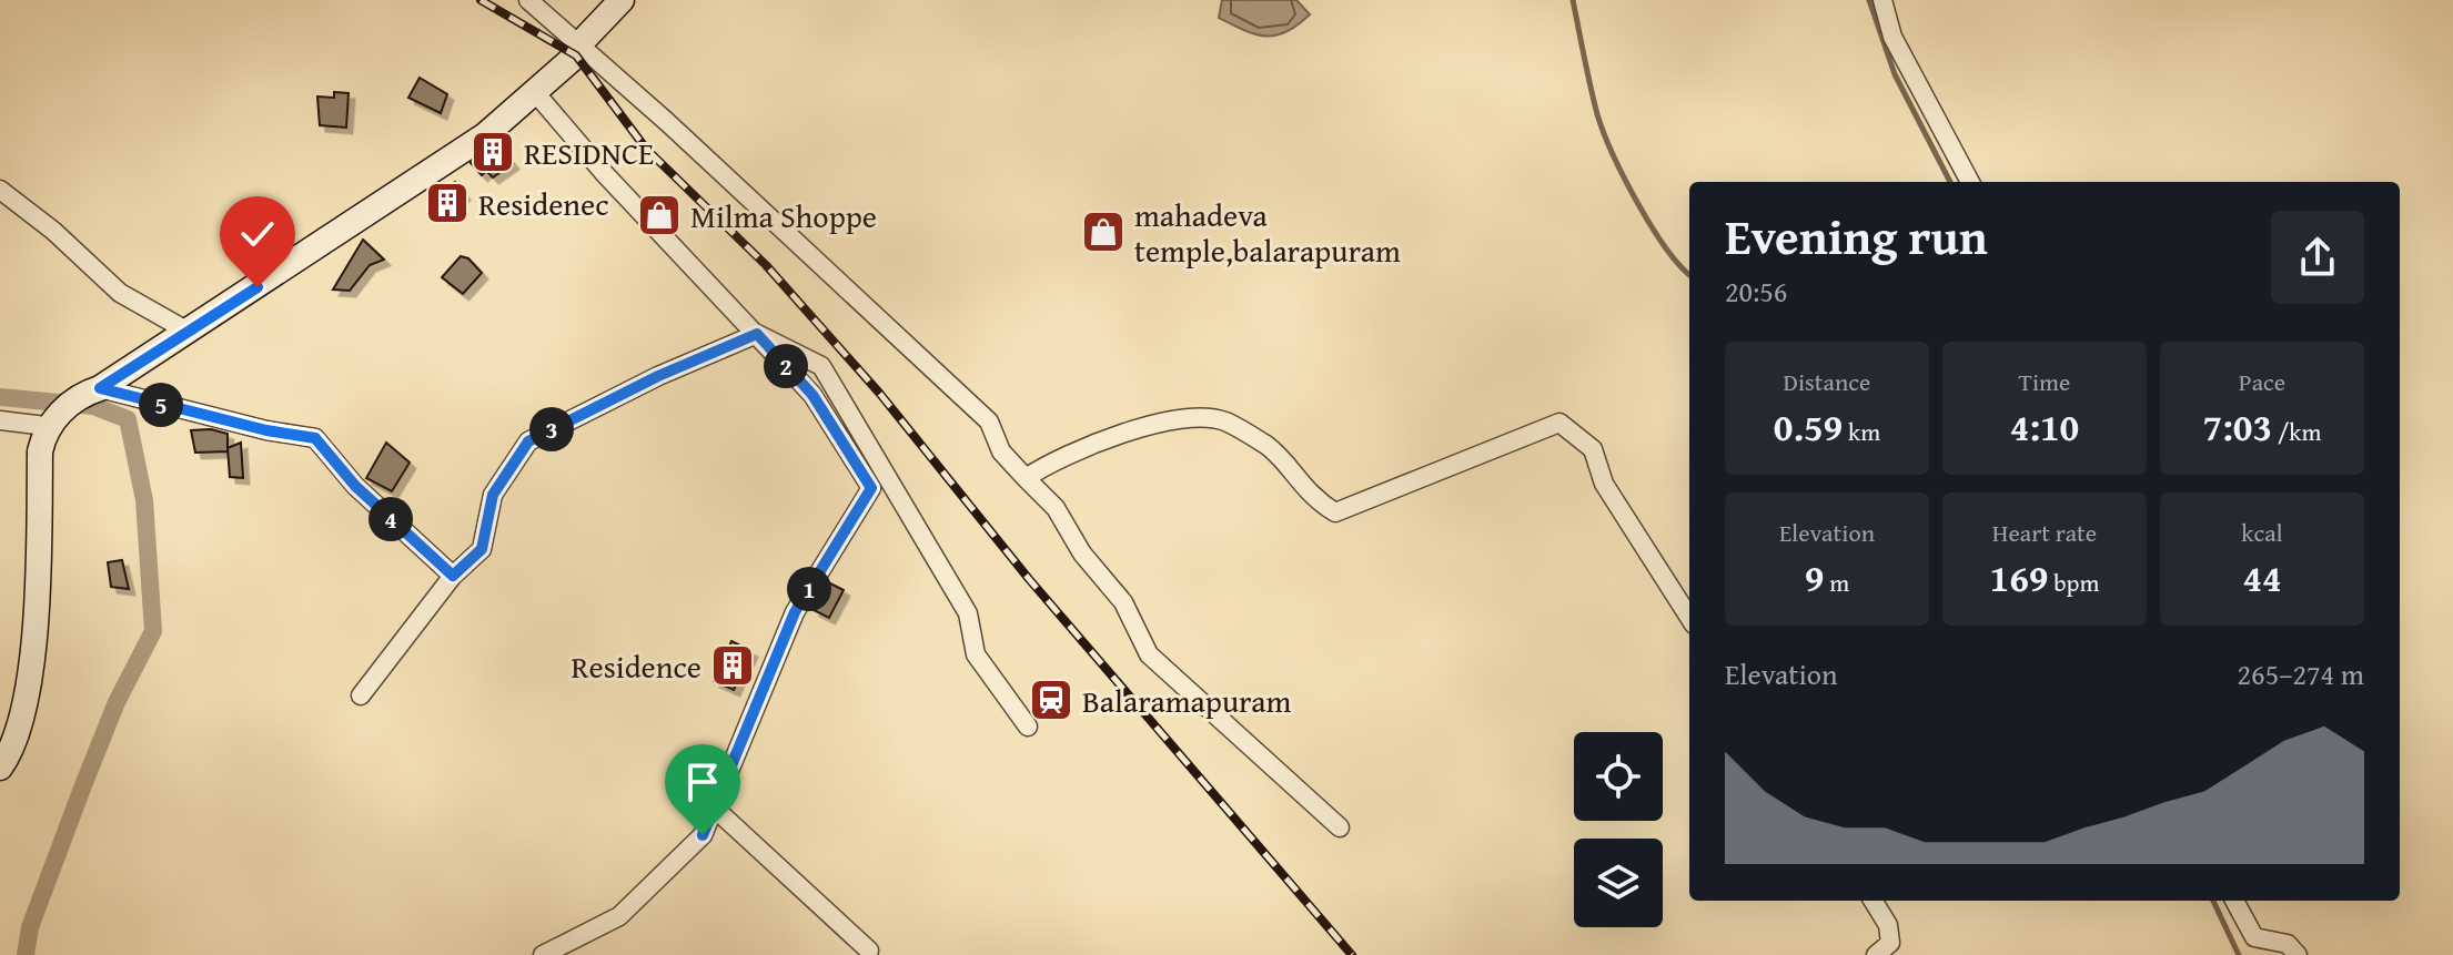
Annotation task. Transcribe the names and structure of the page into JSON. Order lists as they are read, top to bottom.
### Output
{
  "places": {
    "building": ["RESIDNCE", "Residenec", "Residence"],
    "shop": ["Milma Shoppe", "mahadeva temple,balarapuram"],
    "station": ["Balaramapuram"]
  },
  "page": {
    "heading": ["Evening run", "20:56"],
    "stats": [
      ["Distance", "0.59 km"],
      ["Time", "4:10"],
      ["Pace", "7:03 /km"],
      ["Elevation", "9 m"],
      ["Heart rate", "169 bpm"],
      ["kcal", "44"]
    ],
    "pins": [
      "2",
      "5",
      "3",
      "4",
      "1"
    ],
    "chart": ["Elevation", "265–274 m"]
  }
}
